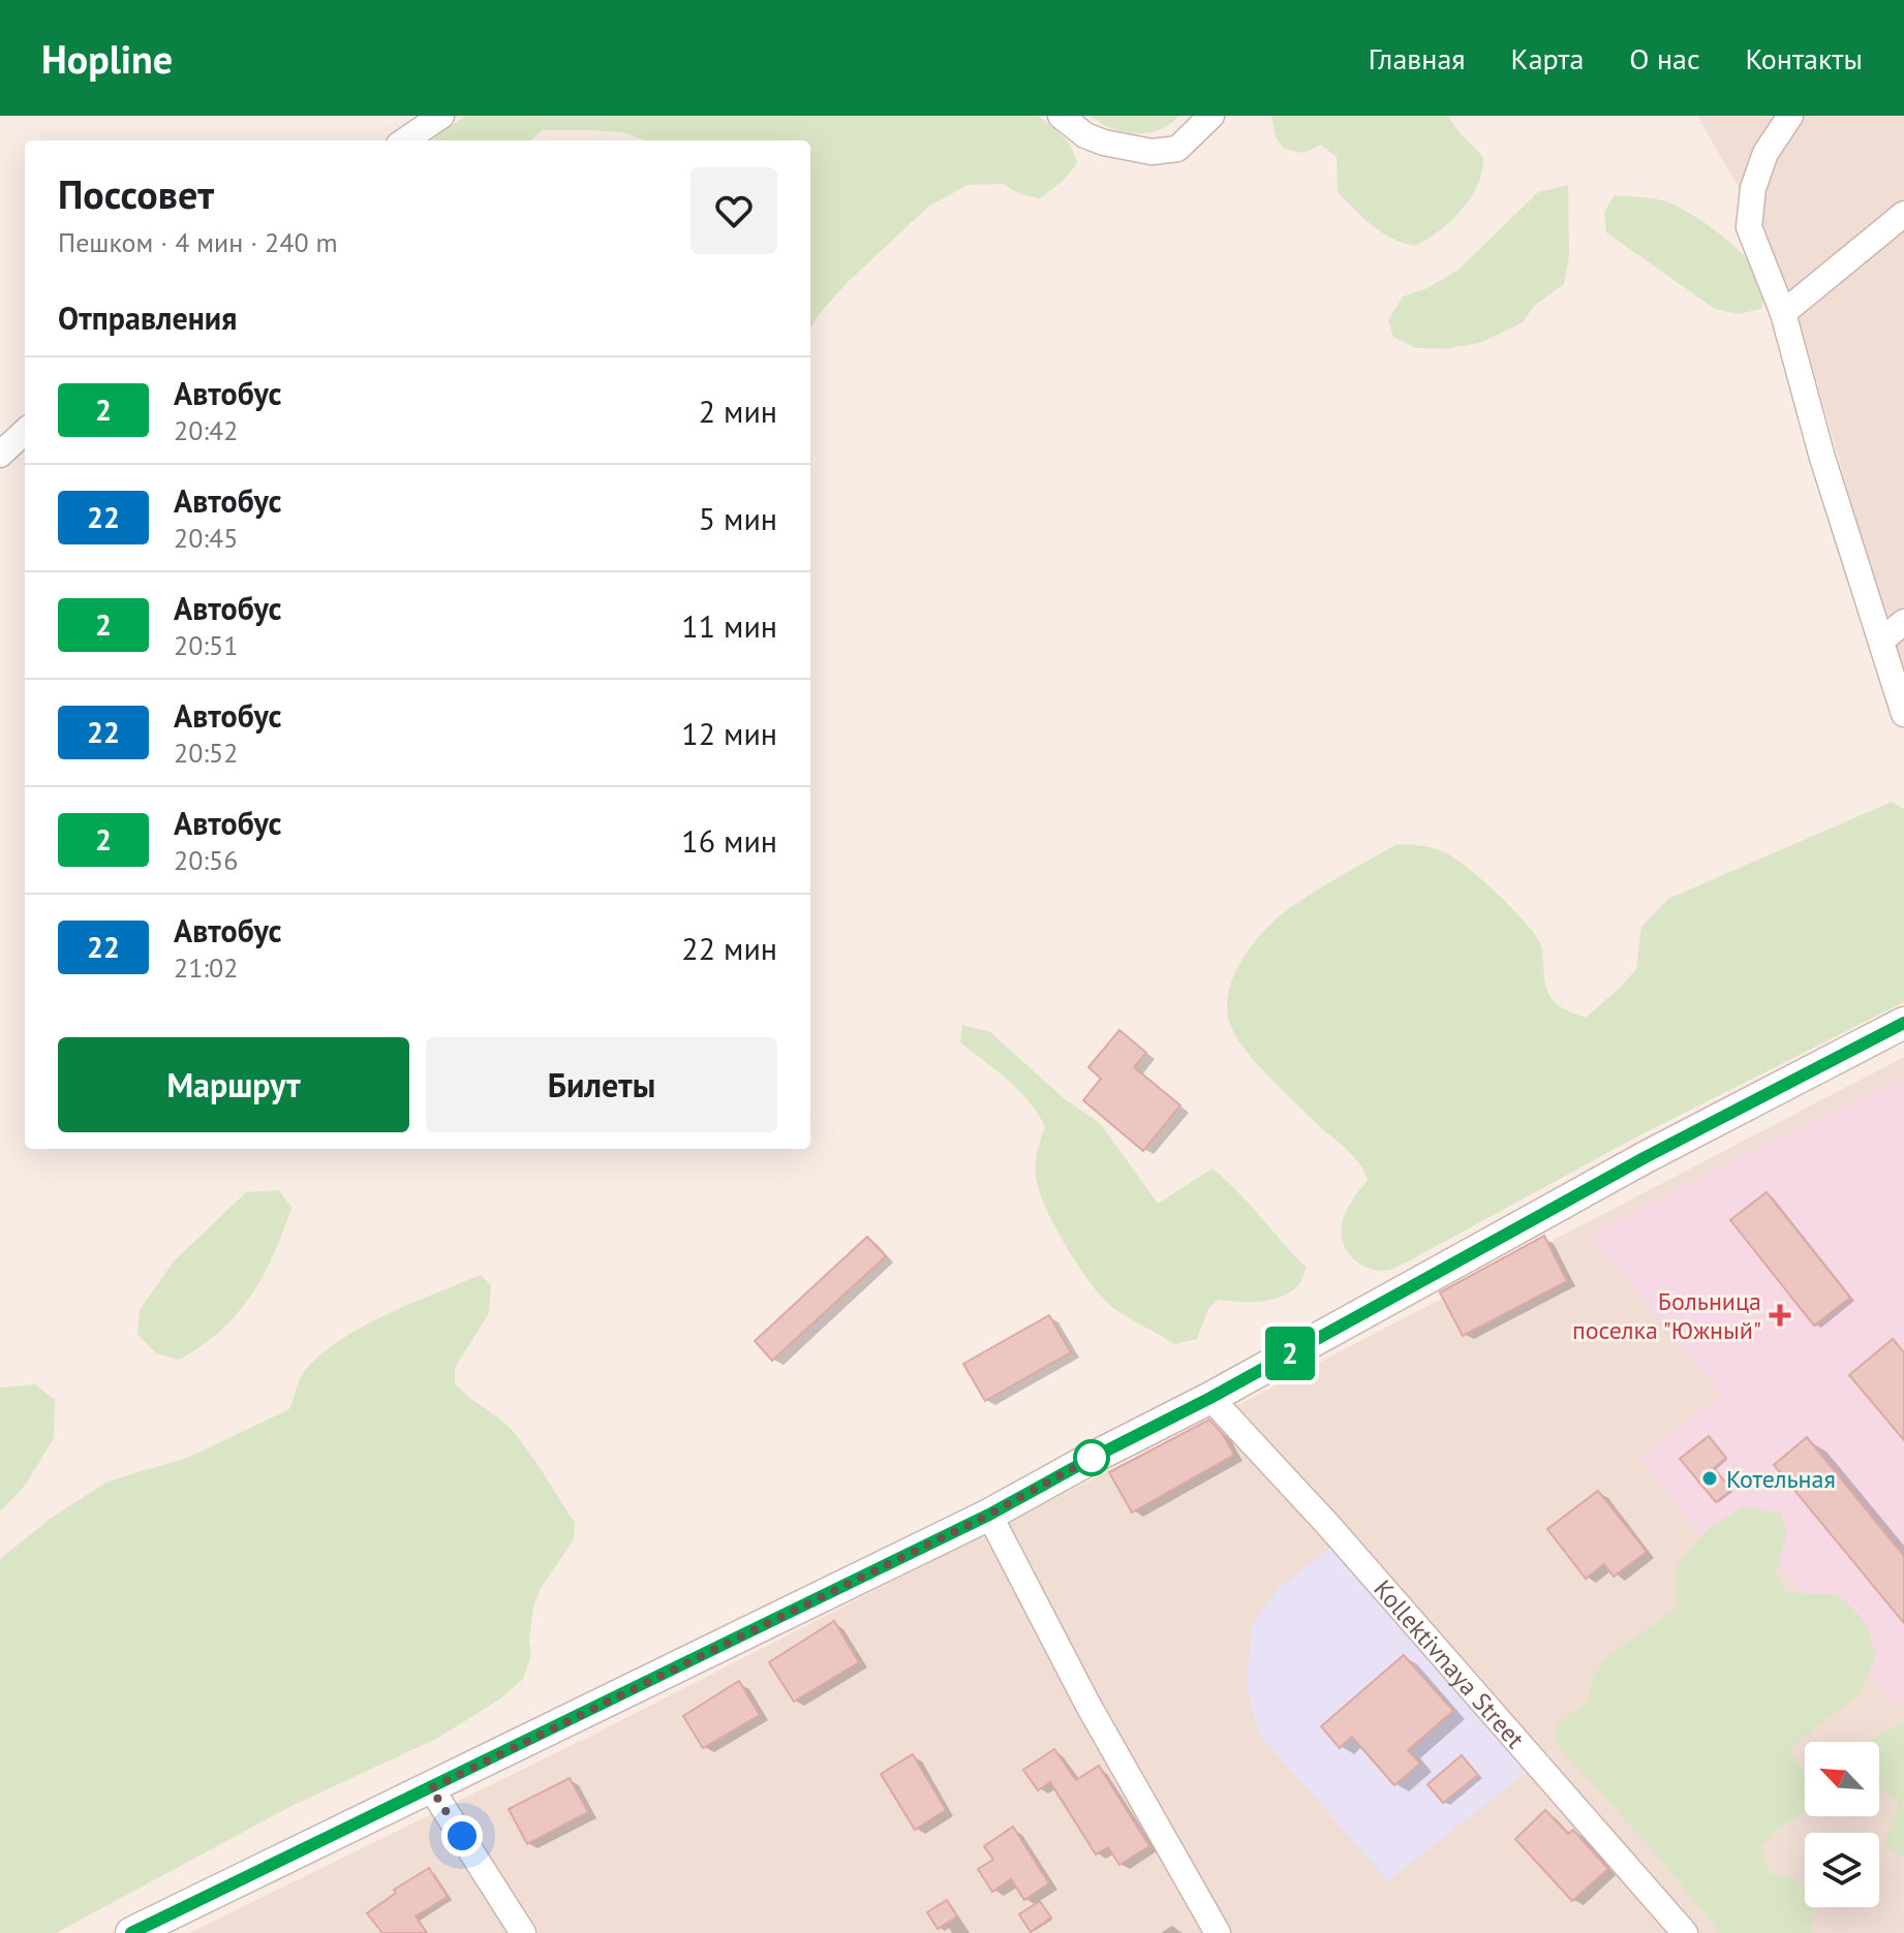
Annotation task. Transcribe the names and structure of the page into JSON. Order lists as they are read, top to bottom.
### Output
{
  "streets": {
    "street": ["Kollektivnaya Street"]
  },
  "places": {
    "health": ["Больница поселка \"Южный\""],
    "other": ["Котельная"]
  },
  "lines": ["bus line 2"],
  "north": "top left",
  "page": {
    "header": "Hopline",
    "nav": [
      "Главная",
      "Карта",
      "О нас",
      "Контакты"
    ],
    "on_map": "2",
    "heading": [
      ["Поссовет", "Пешком · 4 мин · 240 m"],
      "Отправления"
    ],
    "list": [
      {
        "mark": "2",
        "name": "Автобус",
        "note": "20:42",
        "value": "2 мин"
      },
      {
        "mark": "22",
        "name": "Автобус",
        "note": "20:45",
        "value": "5 мин"
      },
      {
        "mark": "2",
        "name": "Автобус",
        "note": "20:51",
        "value": "11 мин"
      },
      {
        "mark": "22",
        "name": "Автобус",
        "note": "20:52",
        "value": "12 мин"
      },
      {
        "mark": "2",
        "name": "Автобус",
        "note": "20:56",
        "value": "16 мин"
      },
      {
        "mark": "22",
        "name": "Автобус",
        "note": "21:02",
        "value": "22 мин"
      }
    ],
    "buttons": ["Маршрут", "Билеты"]
  }
}
